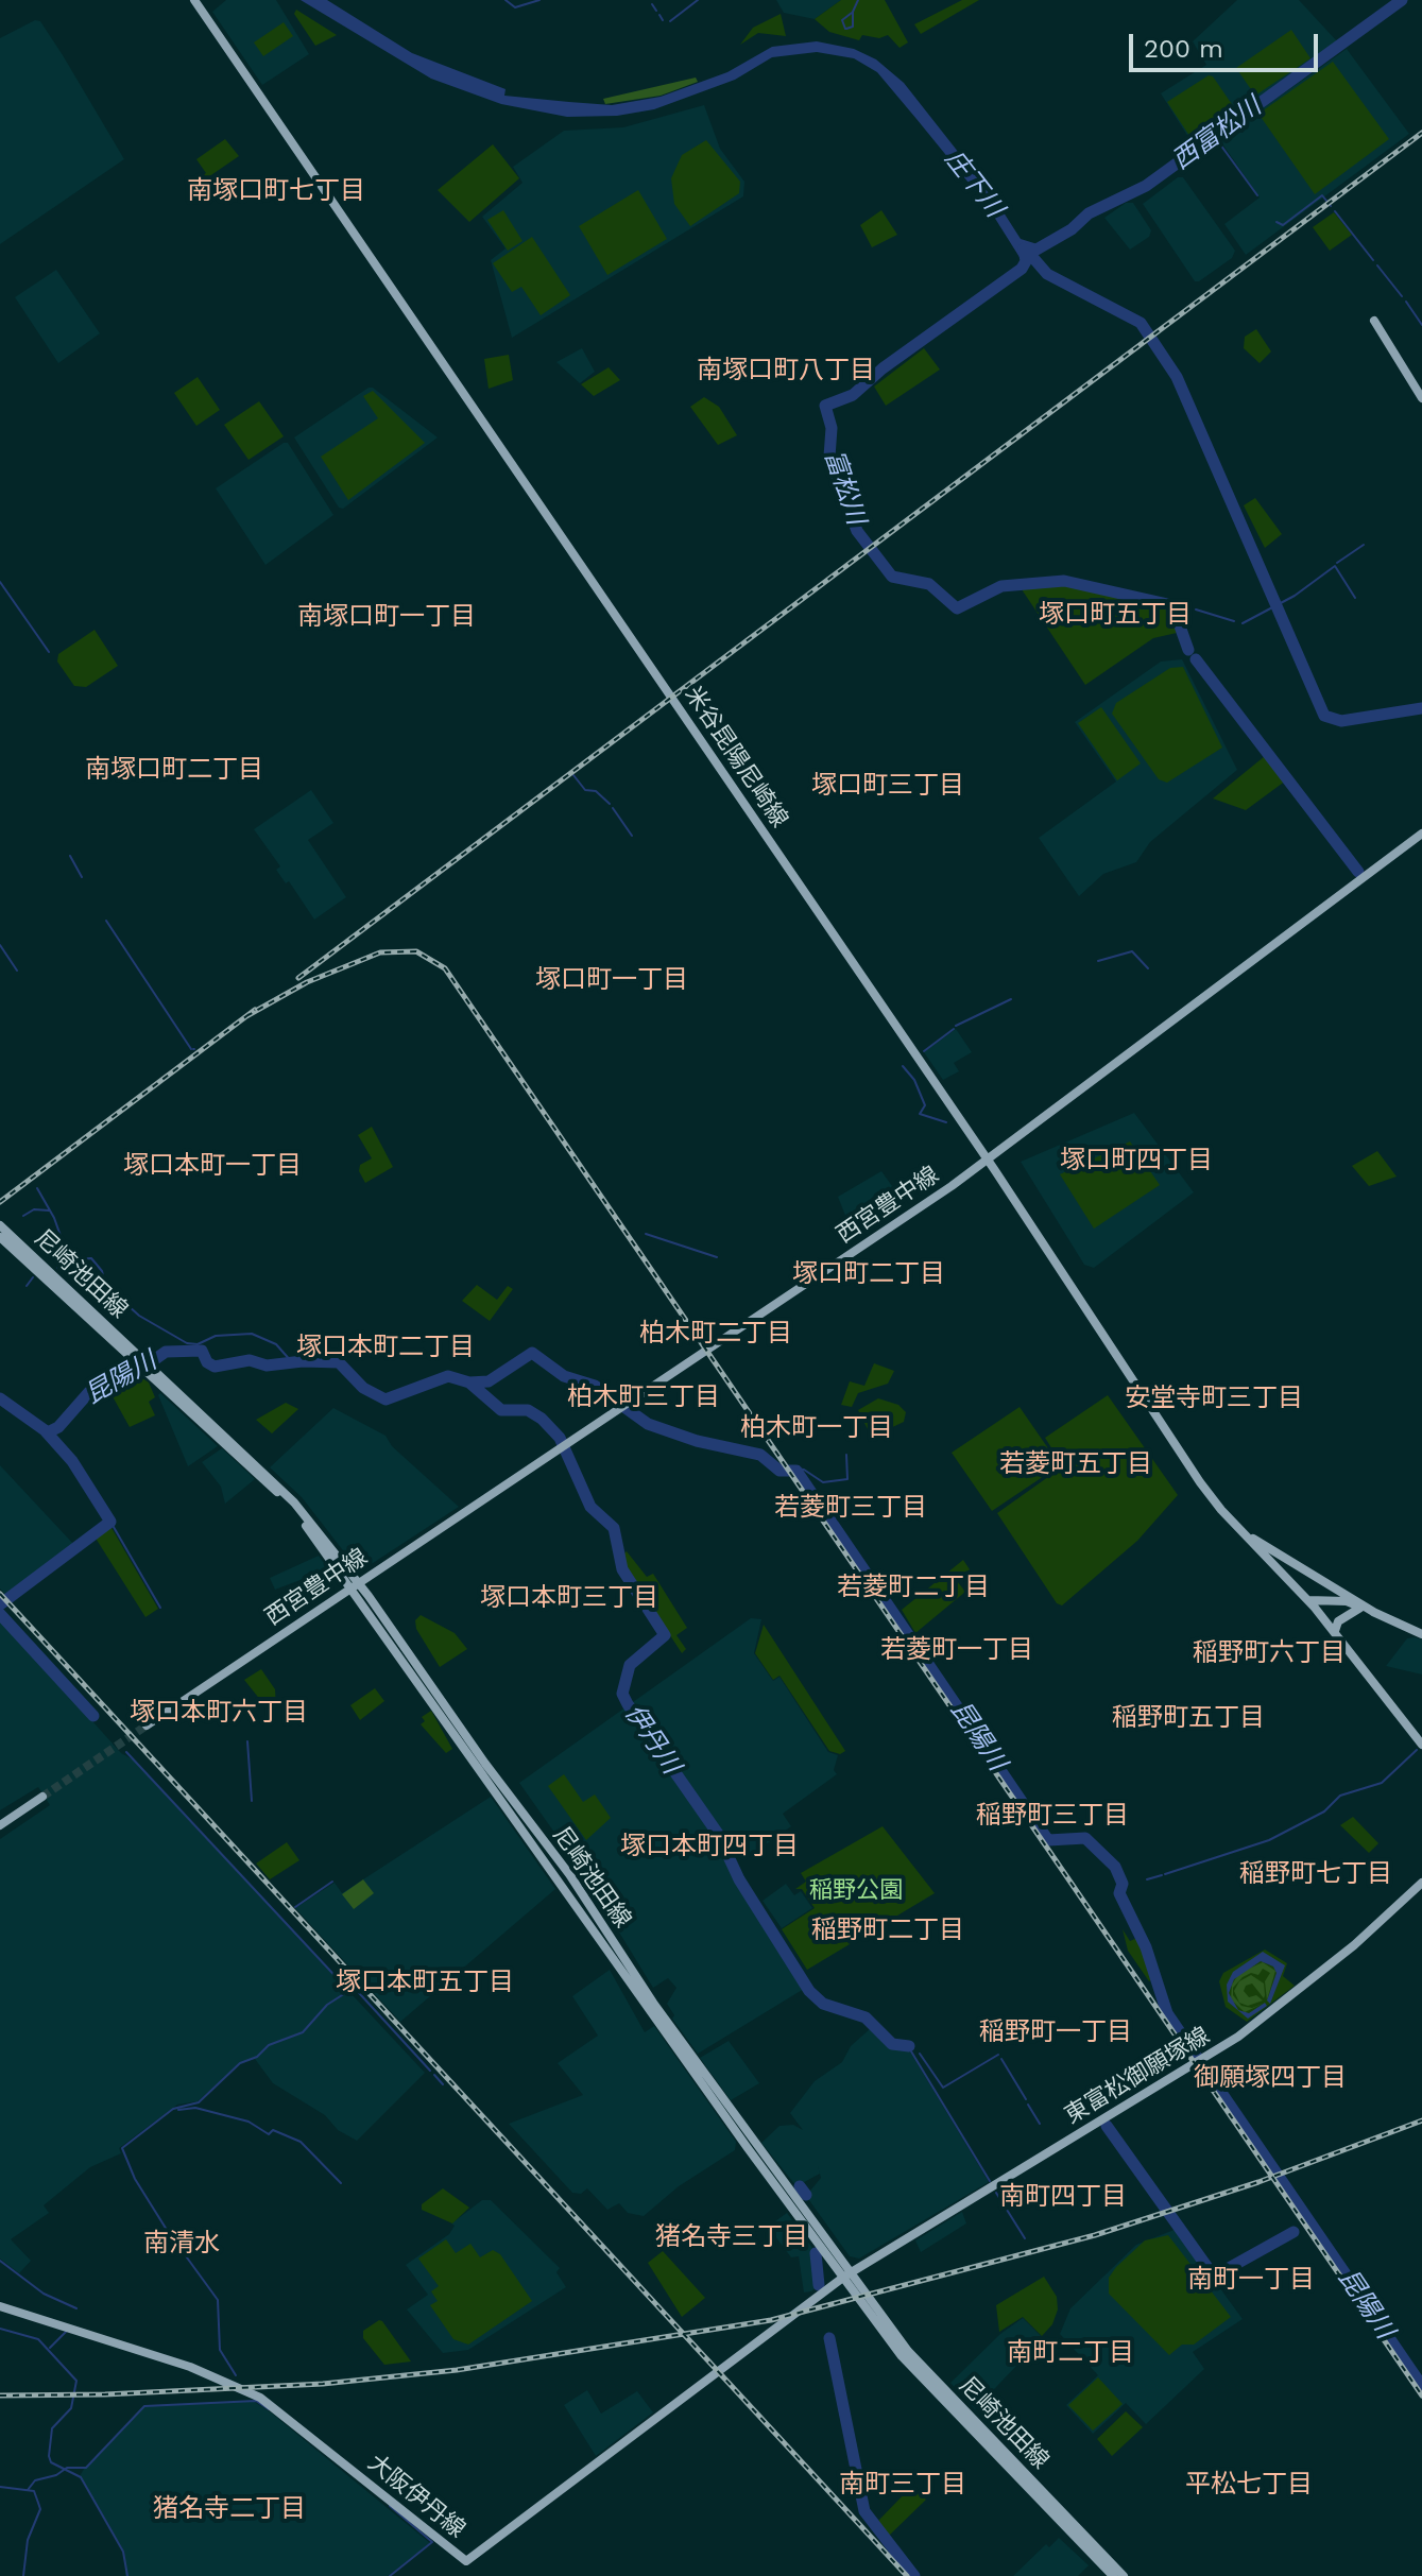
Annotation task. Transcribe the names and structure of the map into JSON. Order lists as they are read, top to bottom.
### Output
{
  "streets": {
    "main road": [
      "米谷昆陽尼崎線",
      "西宮豊中線",
      "尼崎池田線",
      "東富松御願塚線",
      "大阪伊丹線"
    ]
  },
  "crossings": [
    ["米谷昆陽尼崎線", "西宮豊中線"],
    ["西宮豊中線", "尼崎池田線"],
    ["尼崎池田線", "東富松御願塚線"],
    ["尼崎池田線", "大阪伊丹線"],
    ["東富松御願塚線", "大阪伊丹線"]
  ],
  "districts": [
    "南塚口町七丁目",
    "南塚口町八丁目",
    "塚口町五丁目",
    "南塚口町一丁目",
    "南塚口町二丁目",
    "塚口町三丁目",
    "塚口町一丁目",
    "塚口町四丁目",
    "塚口本町一丁目",
    "塚口町二丁目",
    "柏木町二丁目",
    "塚口本町二丁目",
    "柏木町三丁目",
    "安堂寺町三丁目",
    "柏木町一丁目",
    "若菱町五丁目",
    "若菱町三丁目",
    "若菱町二丁目",
    "塚口本町三丁目",
    "若菱町一丁目",
    "稲野町六丁目",
    "塚口本町六丁目",
    "稲野町五丁目",
    "稲野町三丁目",
    "塚口本町四丁目",
    "稲野町七丁目",
    "稲野町二丁目",
    "塚口本町五丁目",
    "稲野町一丁目",
    "御願塚四丁目",
    "南町四丁目",
    "猪名寺三丁目",
    "南清水",
    "南町一丁目",
    "南町二丁目",
    "南町三丁目",
    "平松七丁目",
    "猪名寺二丁目"
  ],
  "water": [
    "西富松川",
    "庄下川",
    "富松川",
    "昆陽川",
    "伊丹川"
  ],
  "parks": ["稲野公園"],
  "scale_bar": "200 m"
}
